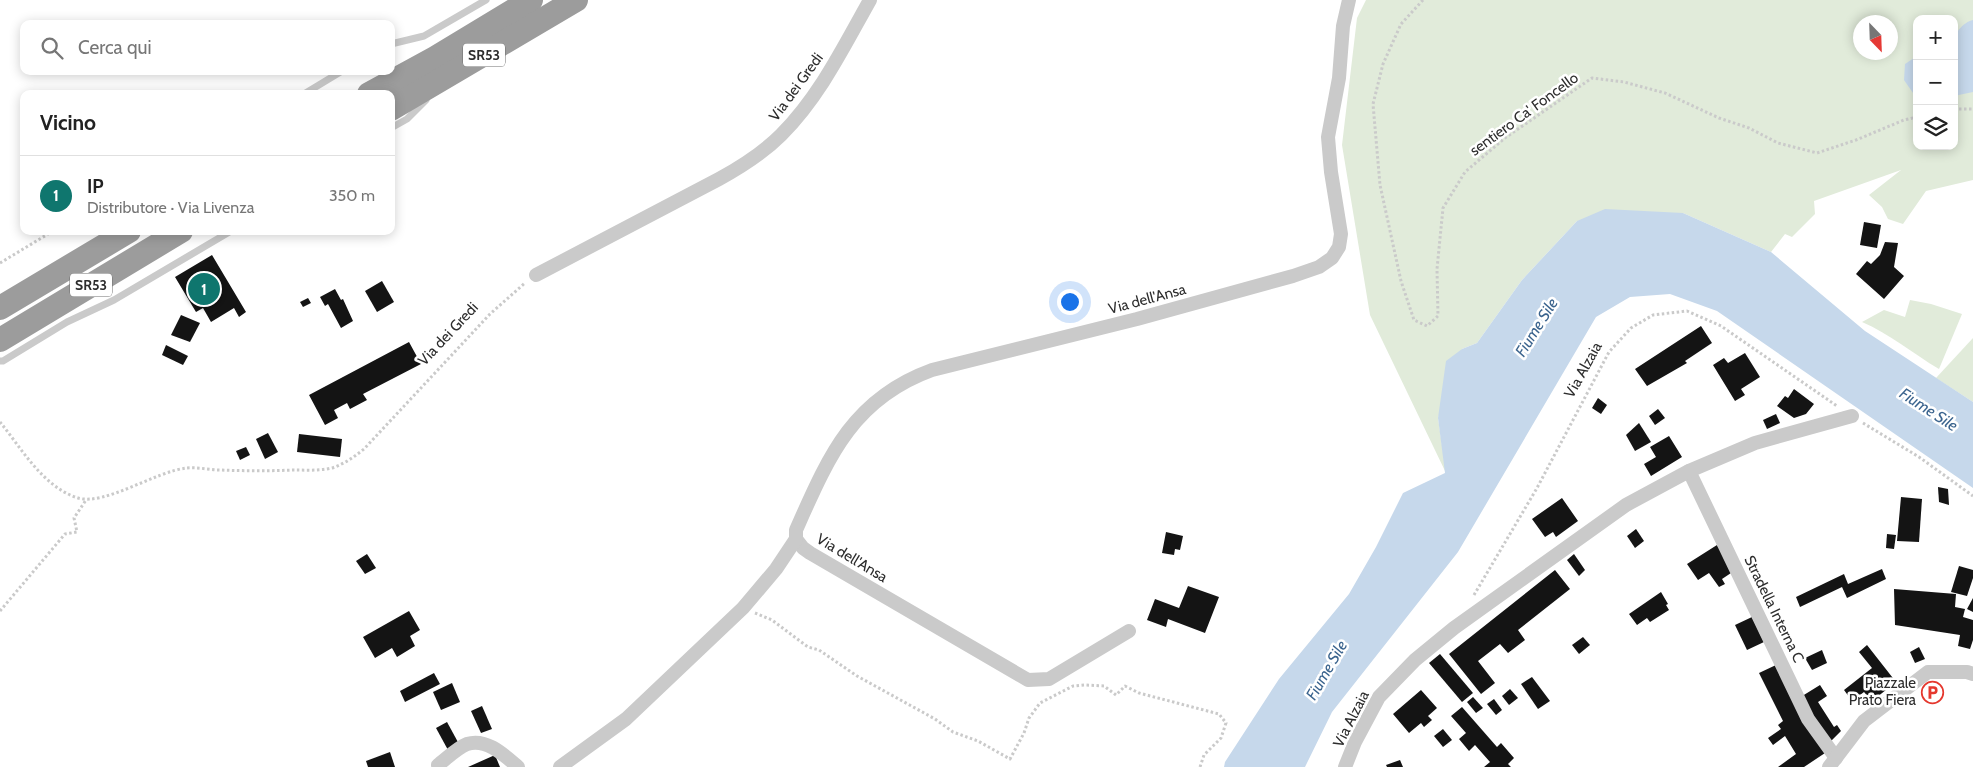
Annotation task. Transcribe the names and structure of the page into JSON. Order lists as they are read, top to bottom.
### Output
{
  "streets": {
    "highway": ["SR53"],
    "street": [
      "Via dei Gredi",
      "Via dell'Ansa",
      "Via Alzaia",
      "Stradella Interna C"
    ],
    "path": ["sentiero Ca' Foncello"]
  },
  "crossings": [
    ["Via Alzaia", "Stradella Interna C"]
  ],
  "water": ["Fiume Sile"],
  "places": {
    "parking": ["Piazzale Prato Fiera"]
  },
  "north": "bottom right",
  "page": {
    "map_buttons": ["+", "−"],
    "search": "Cerca qui",
    "heading": "Vicino",
    "list": [
      {
        "mark": "1",
        "name": "IP",
        "note": "Distributore · Via Livenza",
        "value": "350 m"
      }
    ],
    "pins": "1"
  }
}
